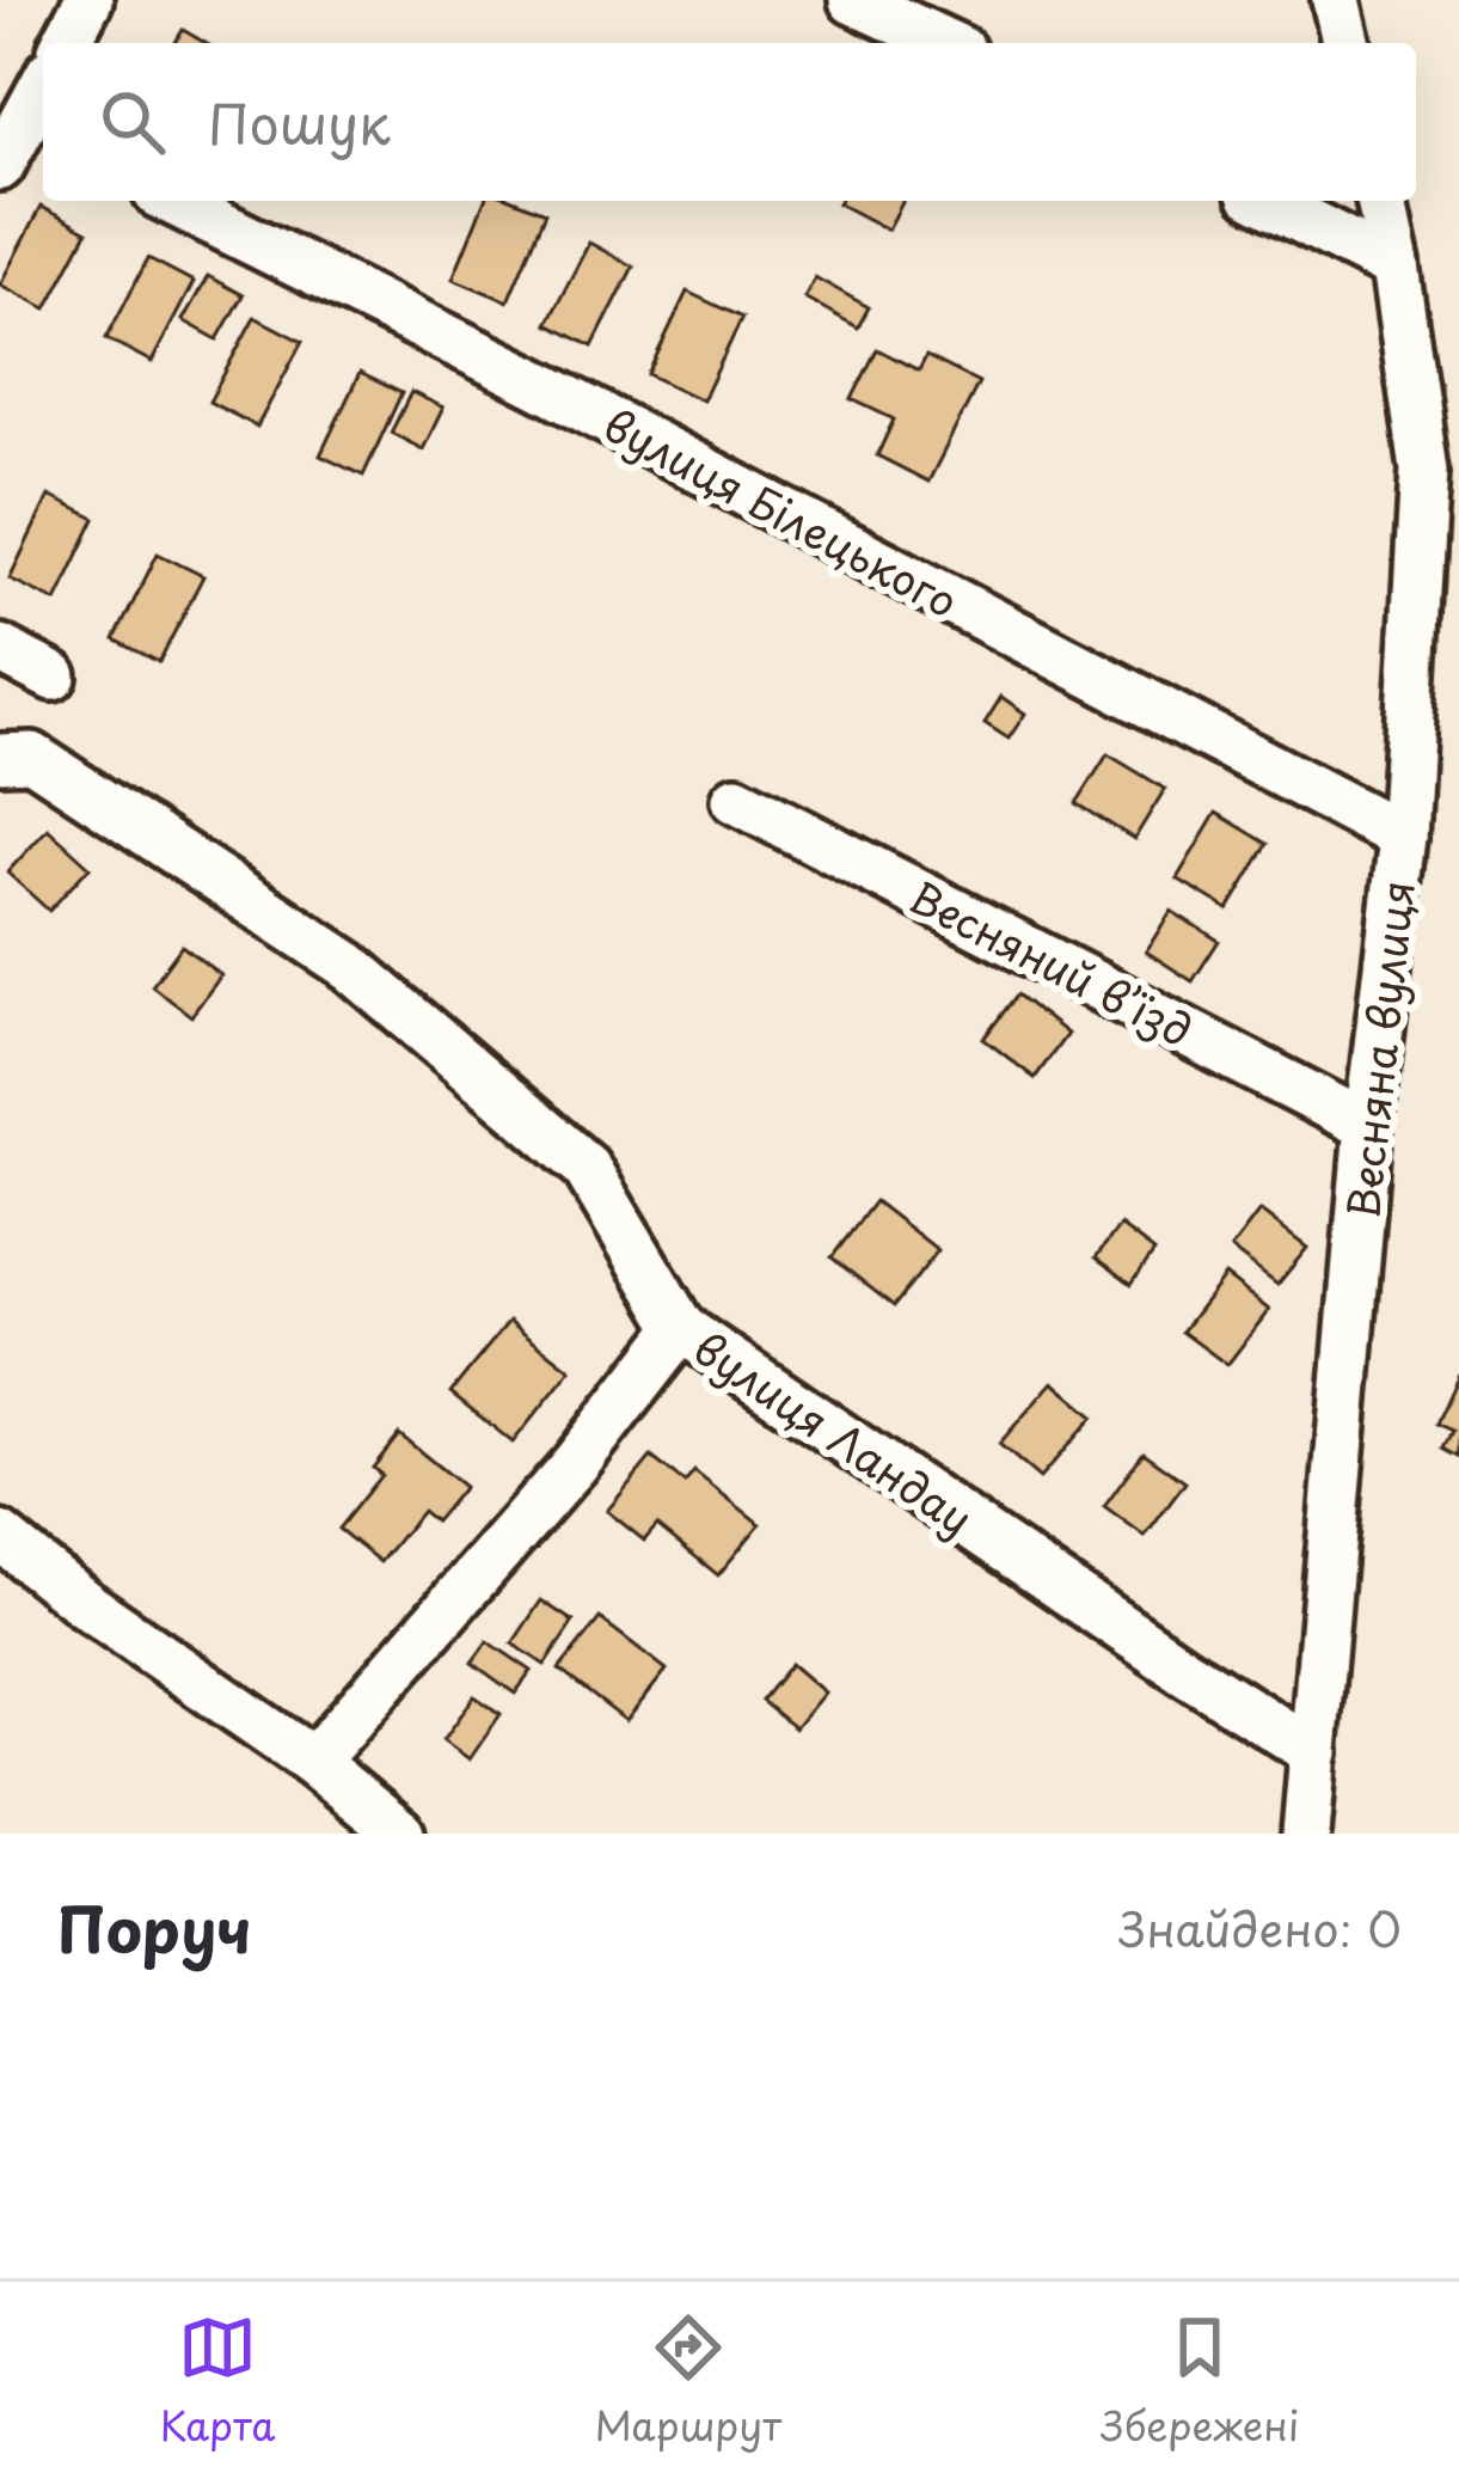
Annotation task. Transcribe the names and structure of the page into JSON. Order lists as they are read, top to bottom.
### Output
{
  "streets": {
    "street": [
      "вулиця Білецького",
      "Весняний вʼїзд",
      "Весняна вулиця",
      "вулиця Ландау"
    ]
  },
  "crossings": [
    ["вулиця Білецького", "Весняна вулиця"],
    ["Весняний вʼїзд", "Весняна вулиця"],
    ["Весняна вулиця", "вулиця Ландау"]
  ],
  "page": {
    "search": "Пошук",
    "heading": ["Поруч", "Знайдено: 0"],
    "nav": ["Карта", "Маршрут", "Збережені"]
  }
}
